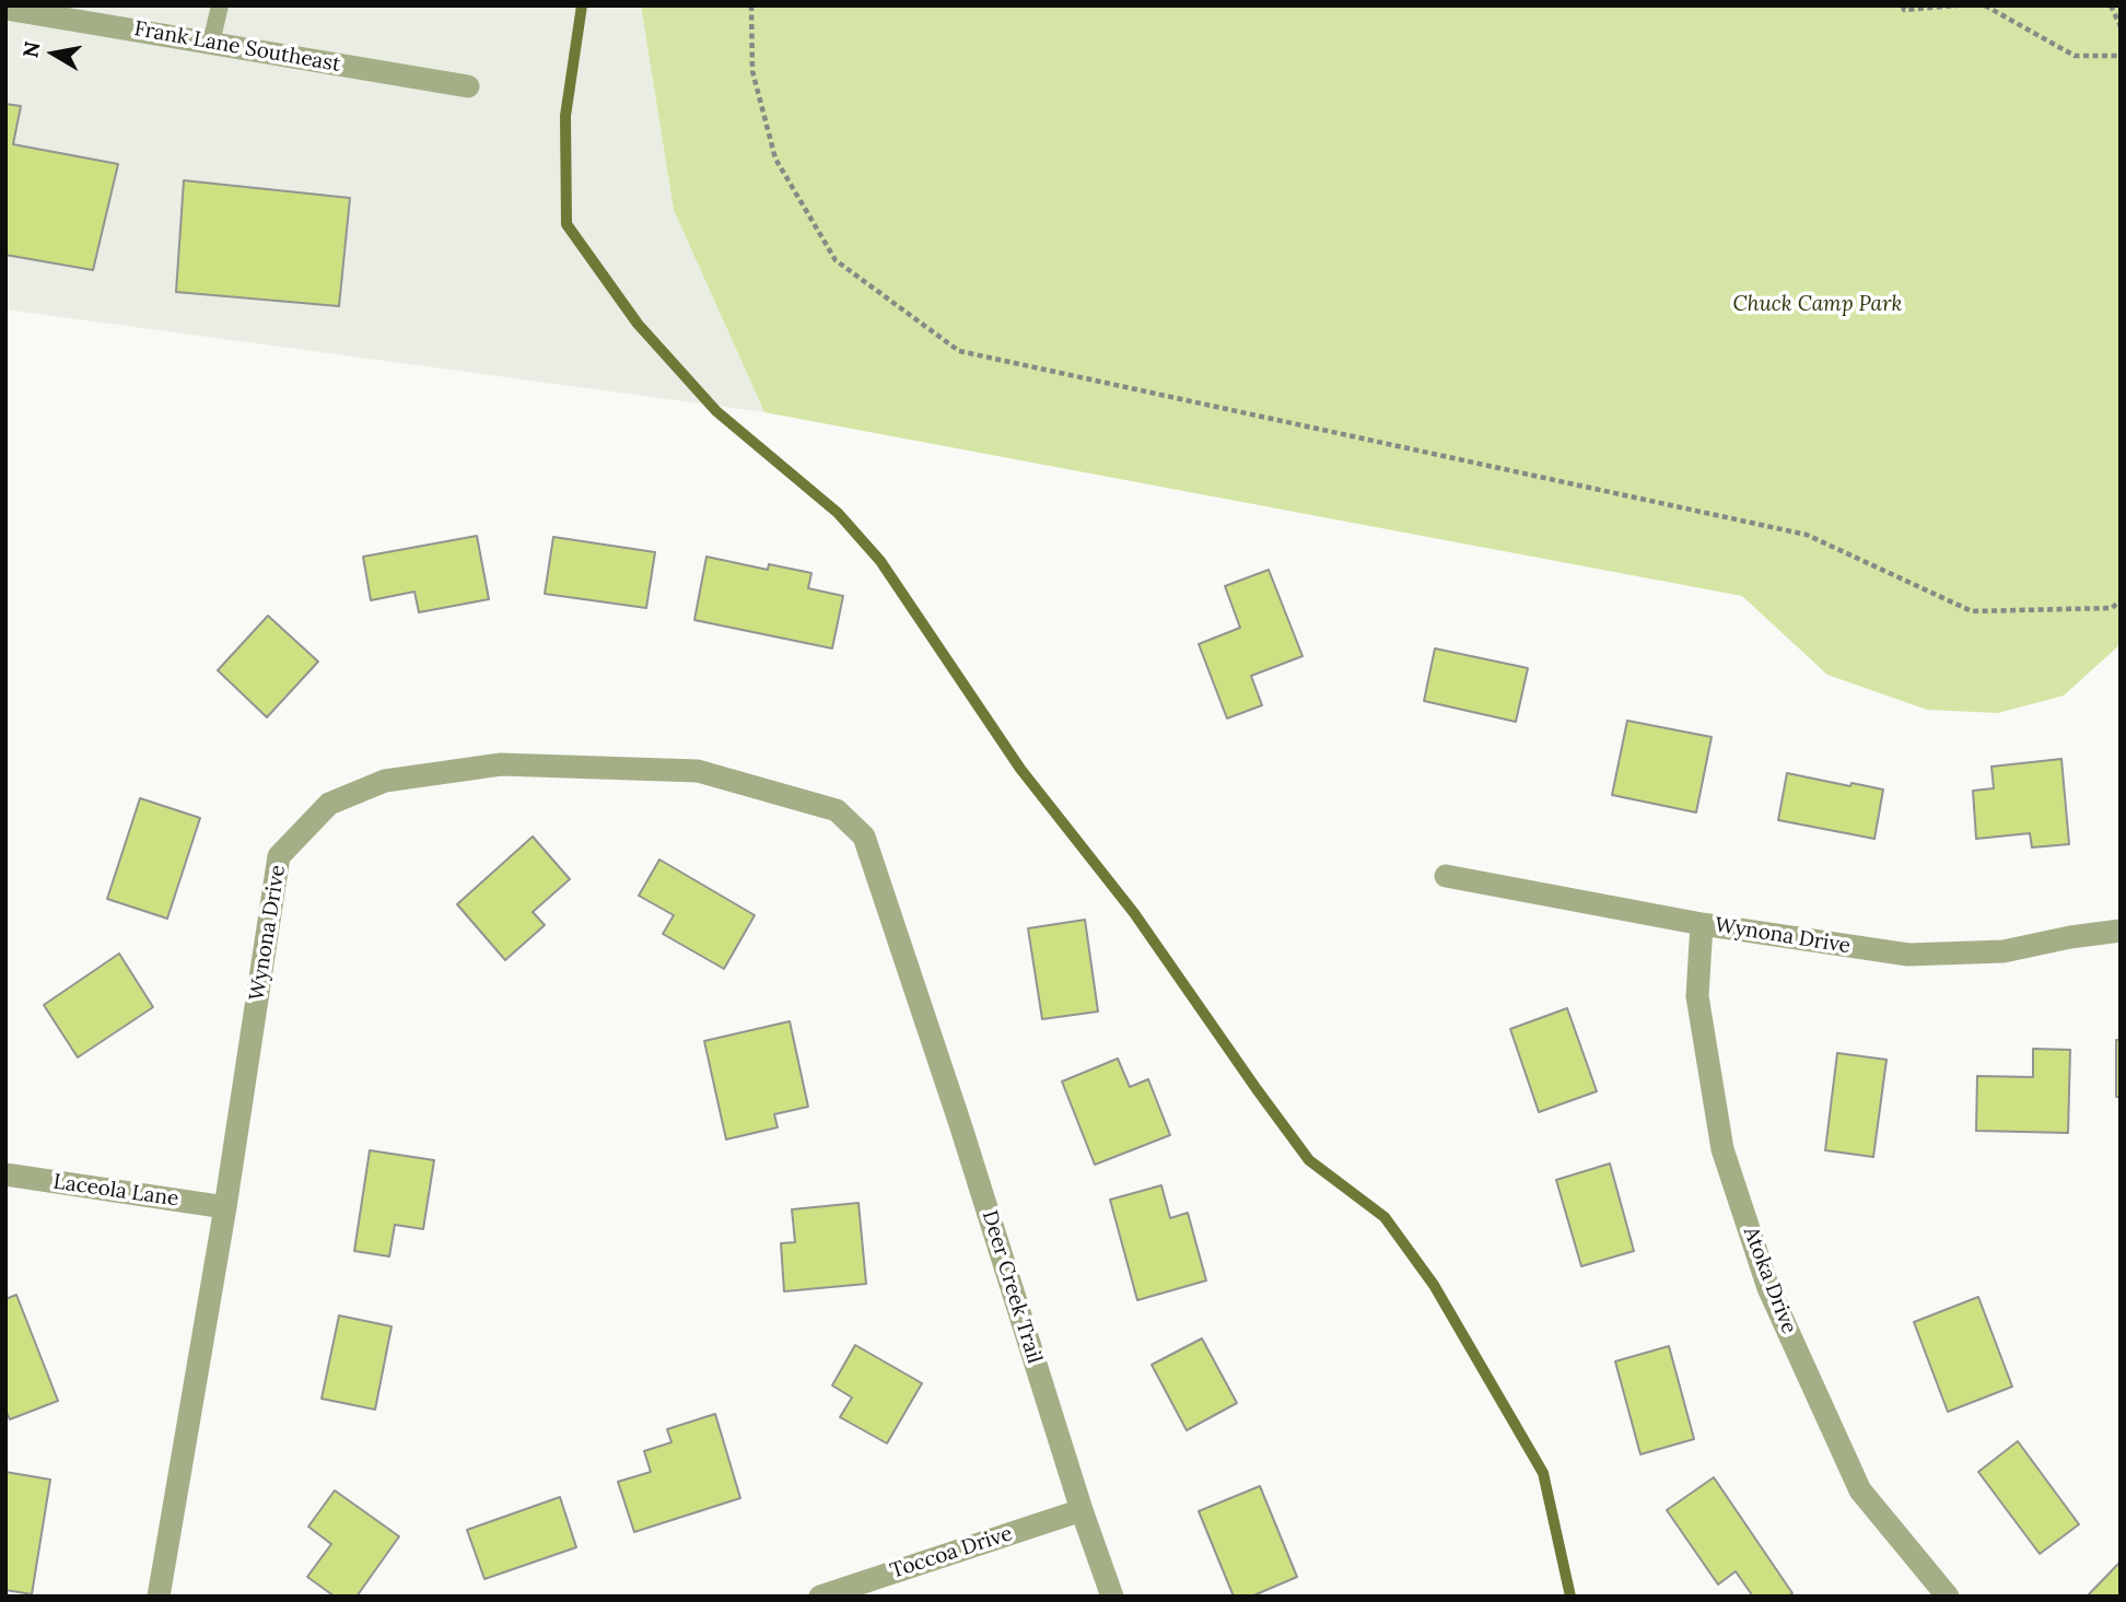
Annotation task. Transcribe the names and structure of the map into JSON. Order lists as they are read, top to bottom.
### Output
{
  "streets": {
    "street": [
      "Frank Lane Southeast",
      "Wynona Drive",
      "Laceola Lane",
      "Atoka Drive",
      "Deer Creek Trail",
      "Toccoa Drive"
    ]
  },
  "crossings": [
    ["Wynona Drive", "Laceola Lane"],
    ["Wynona Drive", "Atoka Drive"],
    ["Wynona Drive", "Deer Creek Trail"],
    ["Deer Creek Trail", "Toccoa Drive"]
  ],
  "parks": ["Chuck Camp Park"],
  "north": "left"
}
